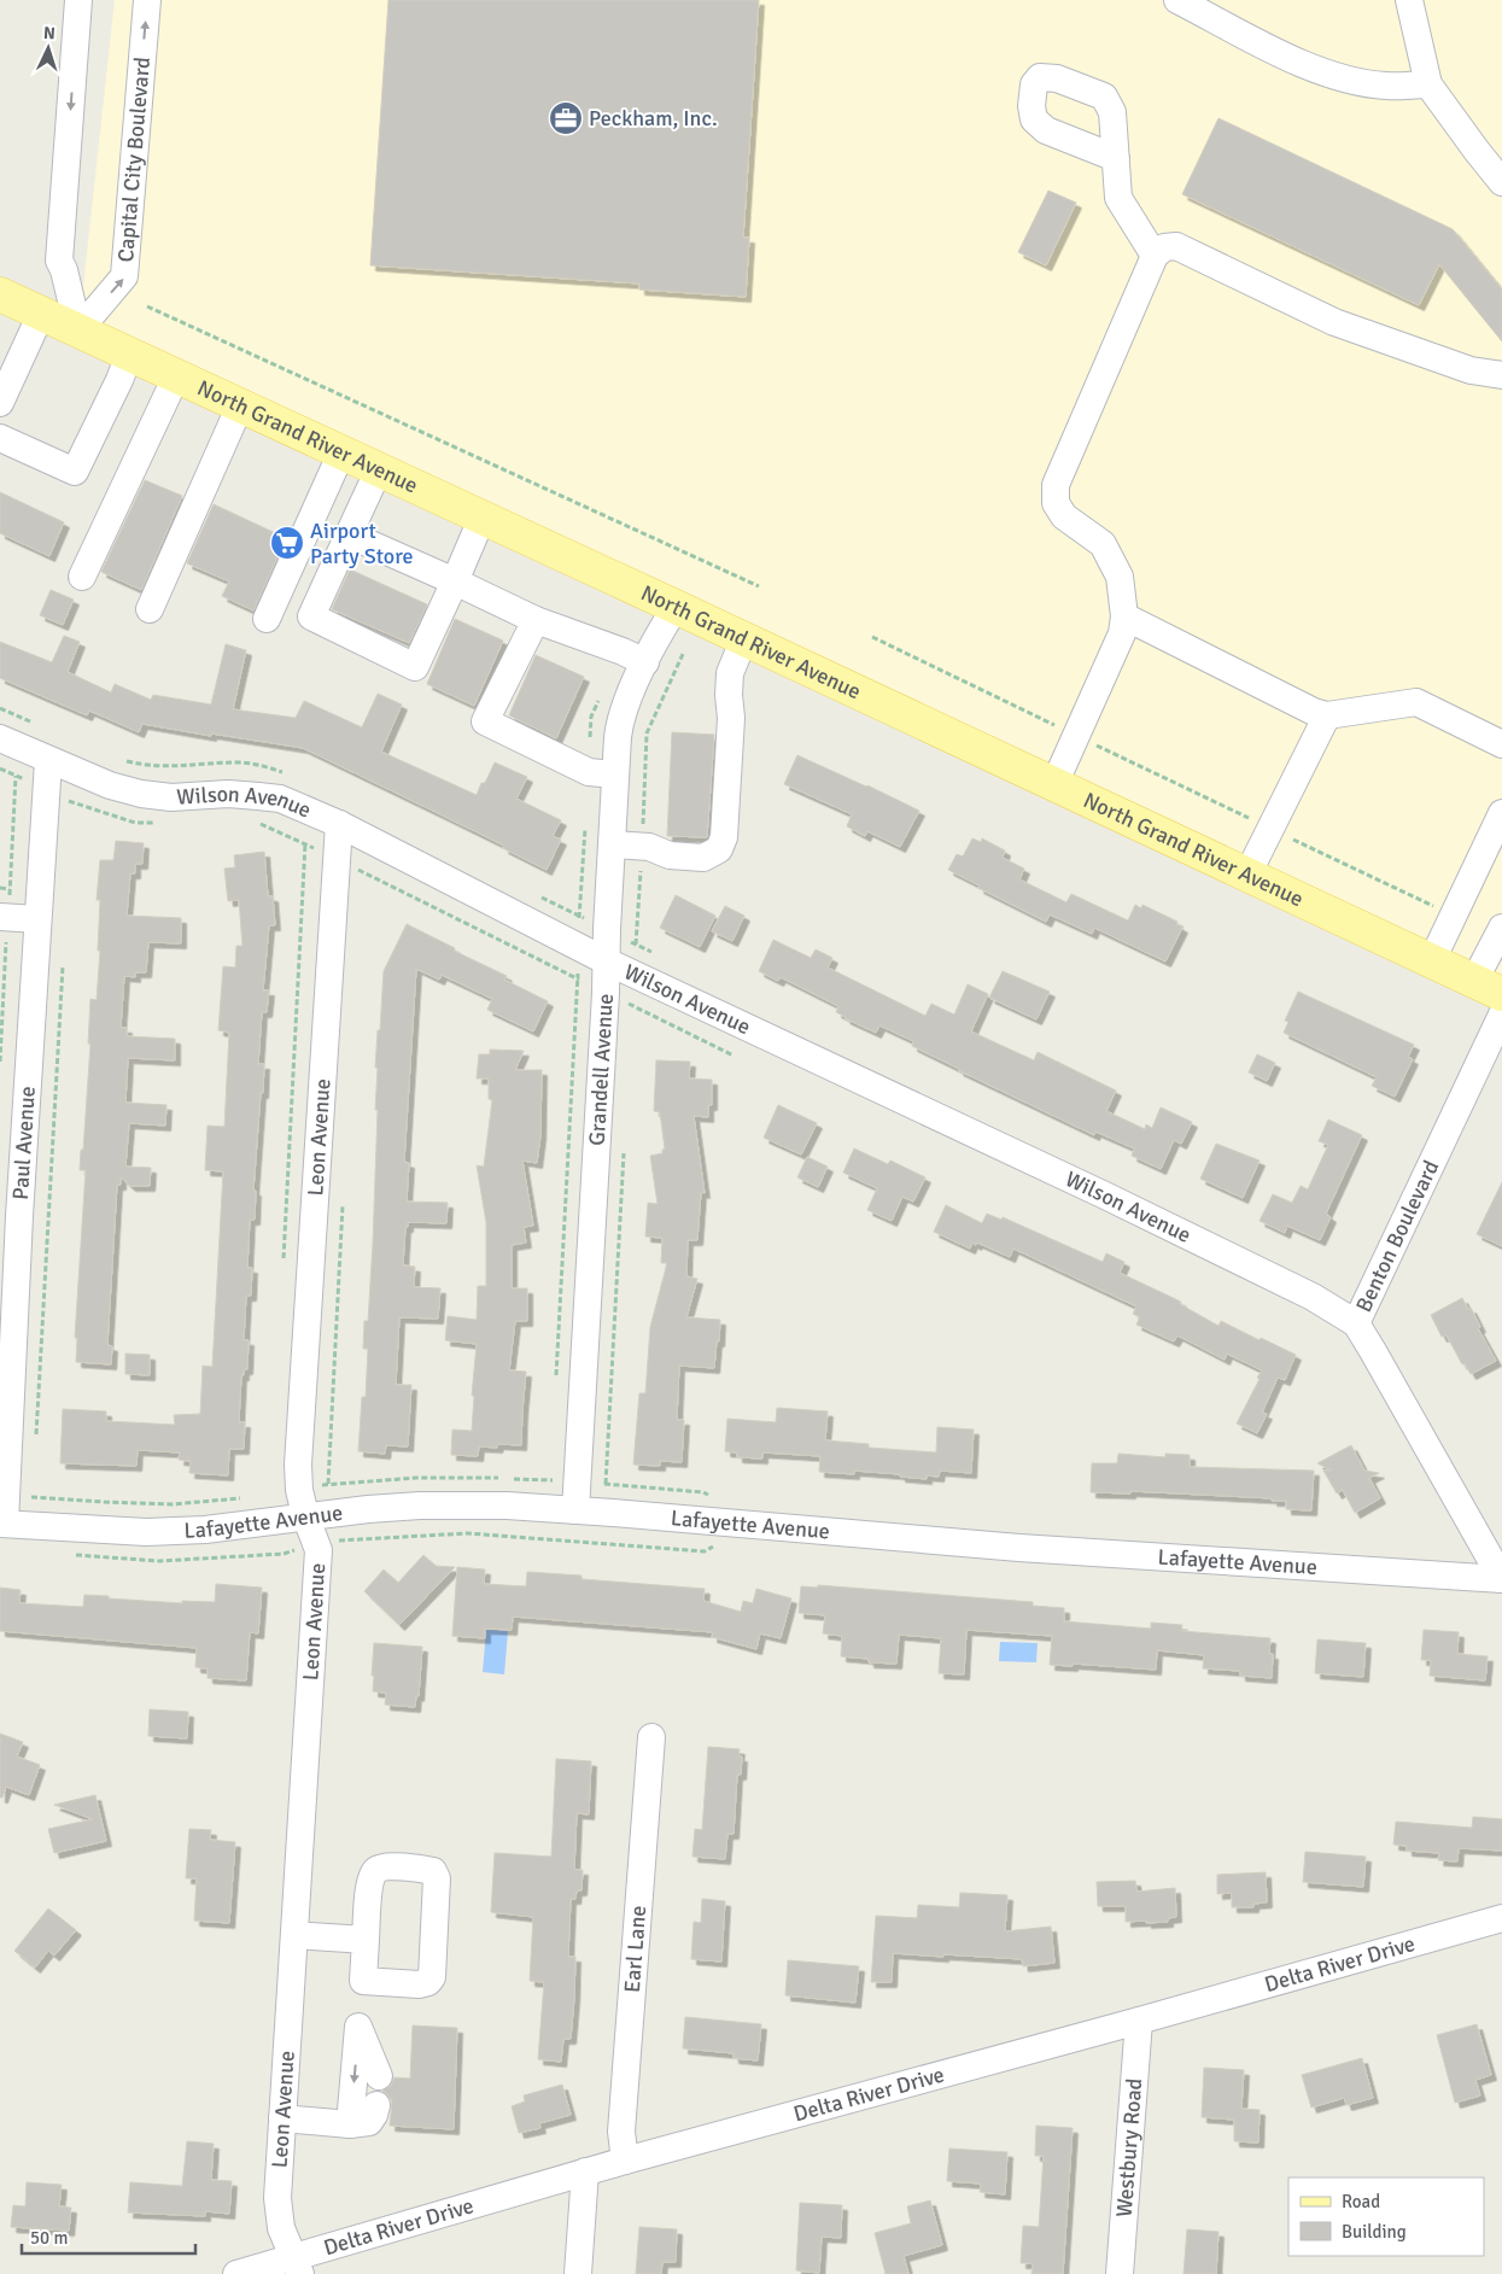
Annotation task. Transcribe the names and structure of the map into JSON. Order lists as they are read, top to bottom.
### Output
{
  "streets": {
    "main road": ["North Grand River Avenue"],
    "street": [
      "Capital City Boulevard",
      "Wilson Avenue",
      "Grandell Avenue",
      "Leon Avenue",
      "Paul Avenue",
      "Benton Boulevard",
      "Lafayette Avenue",
      "Earl Lane",
      "Delta River Drive",
      "Westbury Road"
    ]
  },
  "crossings": [
    ["Capital City Boulevard", "North Grand River Avenue"],
    ["North Grand River Avenue", "Grandell Avenue"],
    ["Wilson Avenue", "Grandell Avenue"],
    ["Wilson Avenue", "Leon Avenue"],
    ["Wilson Avenue", "Paul Avenue"],
    ["Wilson Avenue", "Benton Boulevard"],
    ["Grandell Avenue", "Lafayette Avenue"],
    ["Leon Avenue", "Lafayette Avenue"],
    ["Leon Avenue", "Delta River Drive"],
    ["Paul Avenue", "Lafayette Avenue"],
    ["Benton Boulevard", "Lafayette Avenue"],
    ["Earl Lane", "Delta River Drive"],
    ["Delta River Drive", "Westbury Road"]
  ],
  "places": {
    "office": ["Peckham, Inc."],
    "supermarket": ["Airport Party Store"]
  },
  "legend": ["Road", "Building"],
  "scale_bar": "50 m",
  "north": "top"
}
